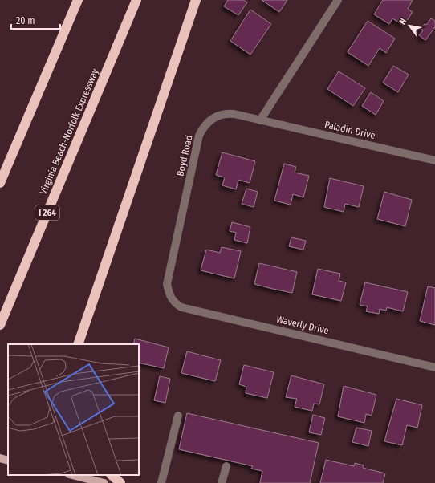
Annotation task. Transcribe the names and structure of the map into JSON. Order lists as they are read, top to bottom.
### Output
{
  "streets": {
    "highway": ["Virginia Beach-Norfolk Expressway", "I 264"],
    "street": ["Paladin Drive", "Boyd Road", "Waverly Drive"]
  },
  "crossings": [
    ["Paladin Drive", "Boyd Road"],
    ["Boyd Road", "Waverly Drive"]
  ],
  "scale_bar": "20 m",
  "north": "top left"
}
